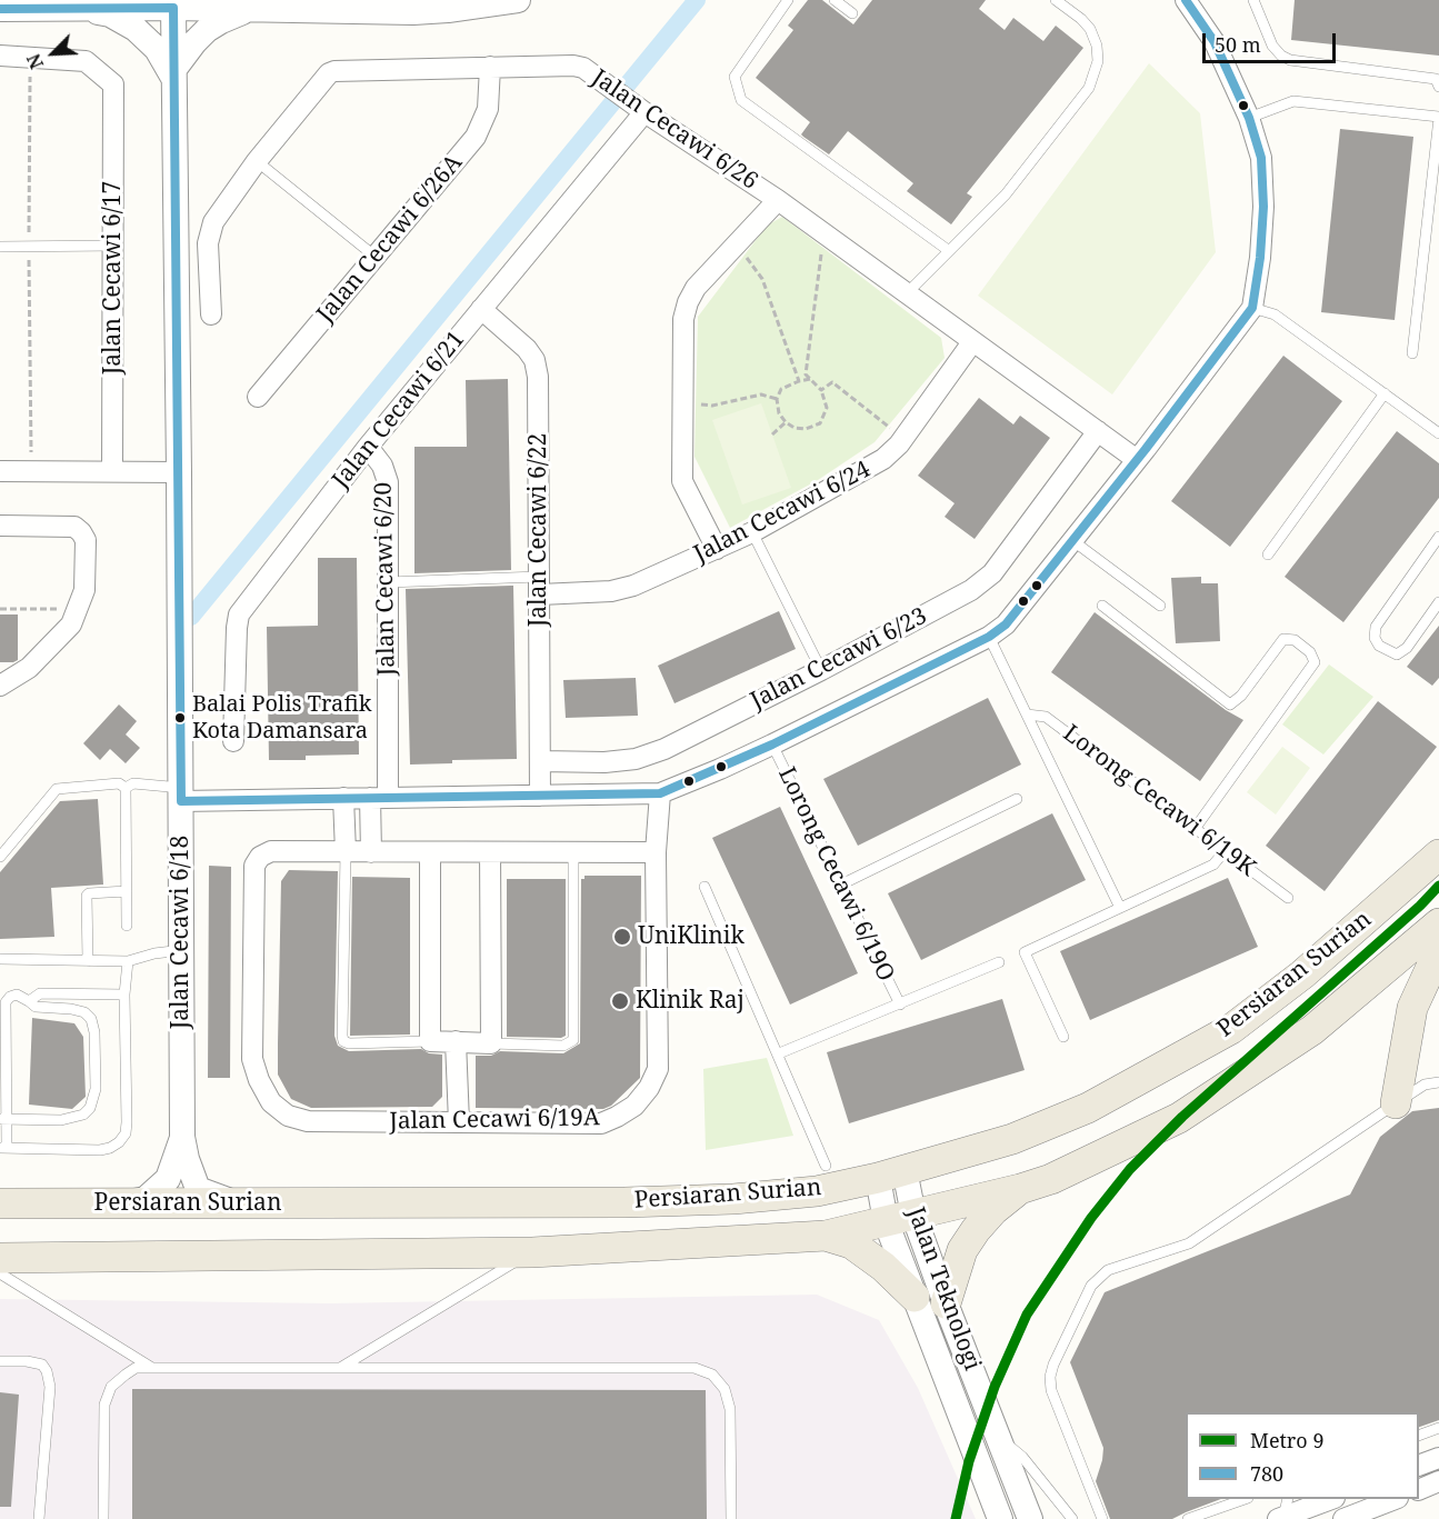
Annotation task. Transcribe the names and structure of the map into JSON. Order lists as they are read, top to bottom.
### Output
{
  "streets": {
    "main road": ["Persiaran Surian"],
    "street": [
      "Jalan Cecawi 6/26",
      "Jalan Cecawi 6/26A",
      "Jalan Cecawi 6/17",
      "Jalan Cecawi 6/21",
      "Jalan Cecawi 6/24",
      "Jalan Cecawi 6/22",
      "Jalan Cecawi 6/20",
      "Jalan Cecawi 6/23",
      "Jalan Cecawi 6/18",
      "Jalan Cecawi 6/19A",
      "Jalan Teknologi"
    ],
    "lane": ["Lorong Cecawi 6/19K", "Lorong Cecawi 6/19O"]
  },
  "crossings": [
    ["Jalan Cecawi 6/26", "Jalan Cecawi 6/26A"],
    ["Jalan Cecawi 6/26", "Jalan Cecawi 6/21"],
    ["Jalan Cecawi 6/26", "Jalan Cecawi 6/24"],
    ["Jalan Cecawi 6/26", "Jalan Cecawi 6/23"],
    ["Jalan Cecawi 6/21", "Jalan Cecawi 6/22"],
    ["Jalan Cecawi 6/21", "Jalan Cecawi 6/20"],
    ["Jalan Cecawi 6/24", "Jalan Cecawi 6/22"],
    ["Jalan Cecawi 6/22", "Jalan Cecawi 6/23"],
    ["Jalan Cecawi 6/20", "Jalan Cecawi 6/19A"],
    ["Jalan Cecawi 6/18", "Persiaran Surian"],
    ["Persiaran Surian", "Jalan Teknologi"]
  ],
  "places": ["Balai Polis Trafik Kota Damansara", "UniKlinik", "Klinik Raj"],
  "lines": ["transit line 780", "metro line 9"],
  "legend": ["Metro 9", "780"],
  "scale_bar": "50 m",
  "north": "bottom left"
}
